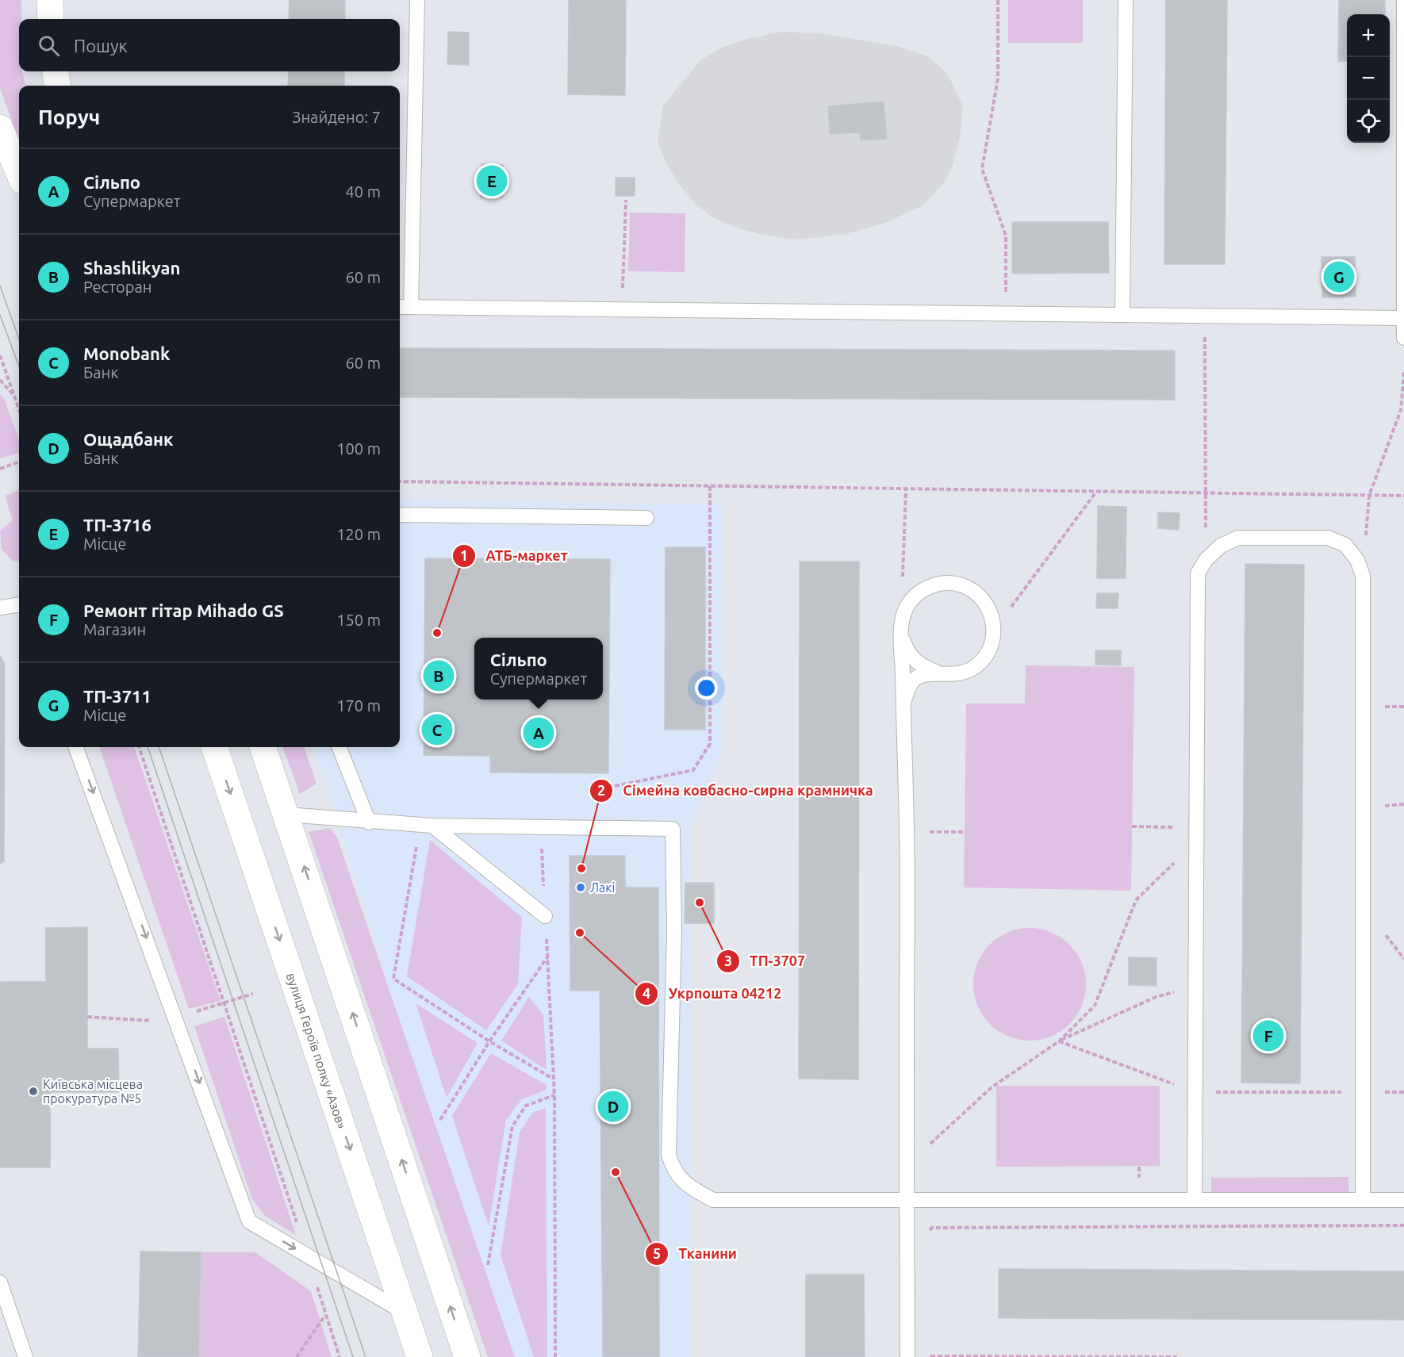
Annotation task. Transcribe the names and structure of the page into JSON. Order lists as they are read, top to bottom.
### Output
{
  "streets": {
    "main road": ["вулиця Героїв полку «Азов»"]
  },
  "places": [
    "АТБ-маркет",
    "Сімейна ковбасно-сирна крамничка",
    "Лакі",
    "ТП-3707",
    "Укрпошта 04212",
    "Київська місцева прокуратура №5",
    "Тканини"
  ],
  "page": {
    "map_buttons": ["+", "−"],
    "search": "Пошук",
    "heading": ["Поруч", "Знайдено: 7"],
    "list": [
      {
        "mark": "A",
        "name": "Сільпо",
        "note": "Супермаркет",
        "value": "40 m"
      },
      {
        "mark": "B",
        "name": "Shashlikyan",
        "note": "Ресторан",
        "value": "60 m"
      },
      {
        "mark": "C",
        "name": "Monobank",
        "note": "Банк",
        "value": "60 m"
      },
      {
        "mark": "D",
        "name": "Ощадбанк",
        "note": "Банк",
        "value": "100 m"
      },
      {
        "mark": "E",
        "name": "ТП-3716",
        "note": "Місце",
        "value": "120 m"
      },
      {
        "mark": "F",
        "name": "Ремонт гітар Mihado GS",
        "note": "Магазин",
        "value": "150 m"
      },
      {
        "mark": "G",
        "name": "ТП-3711",
        "note": "Місце",
        "value": "170 m"
      }
    ],
    "pins": [
      "E",
      "G",
      "B",
      "C",
      "A",
      "F",
      "D"
    ],
    "popup": ["Сільпо", "Супермаркет"]
  }
}
